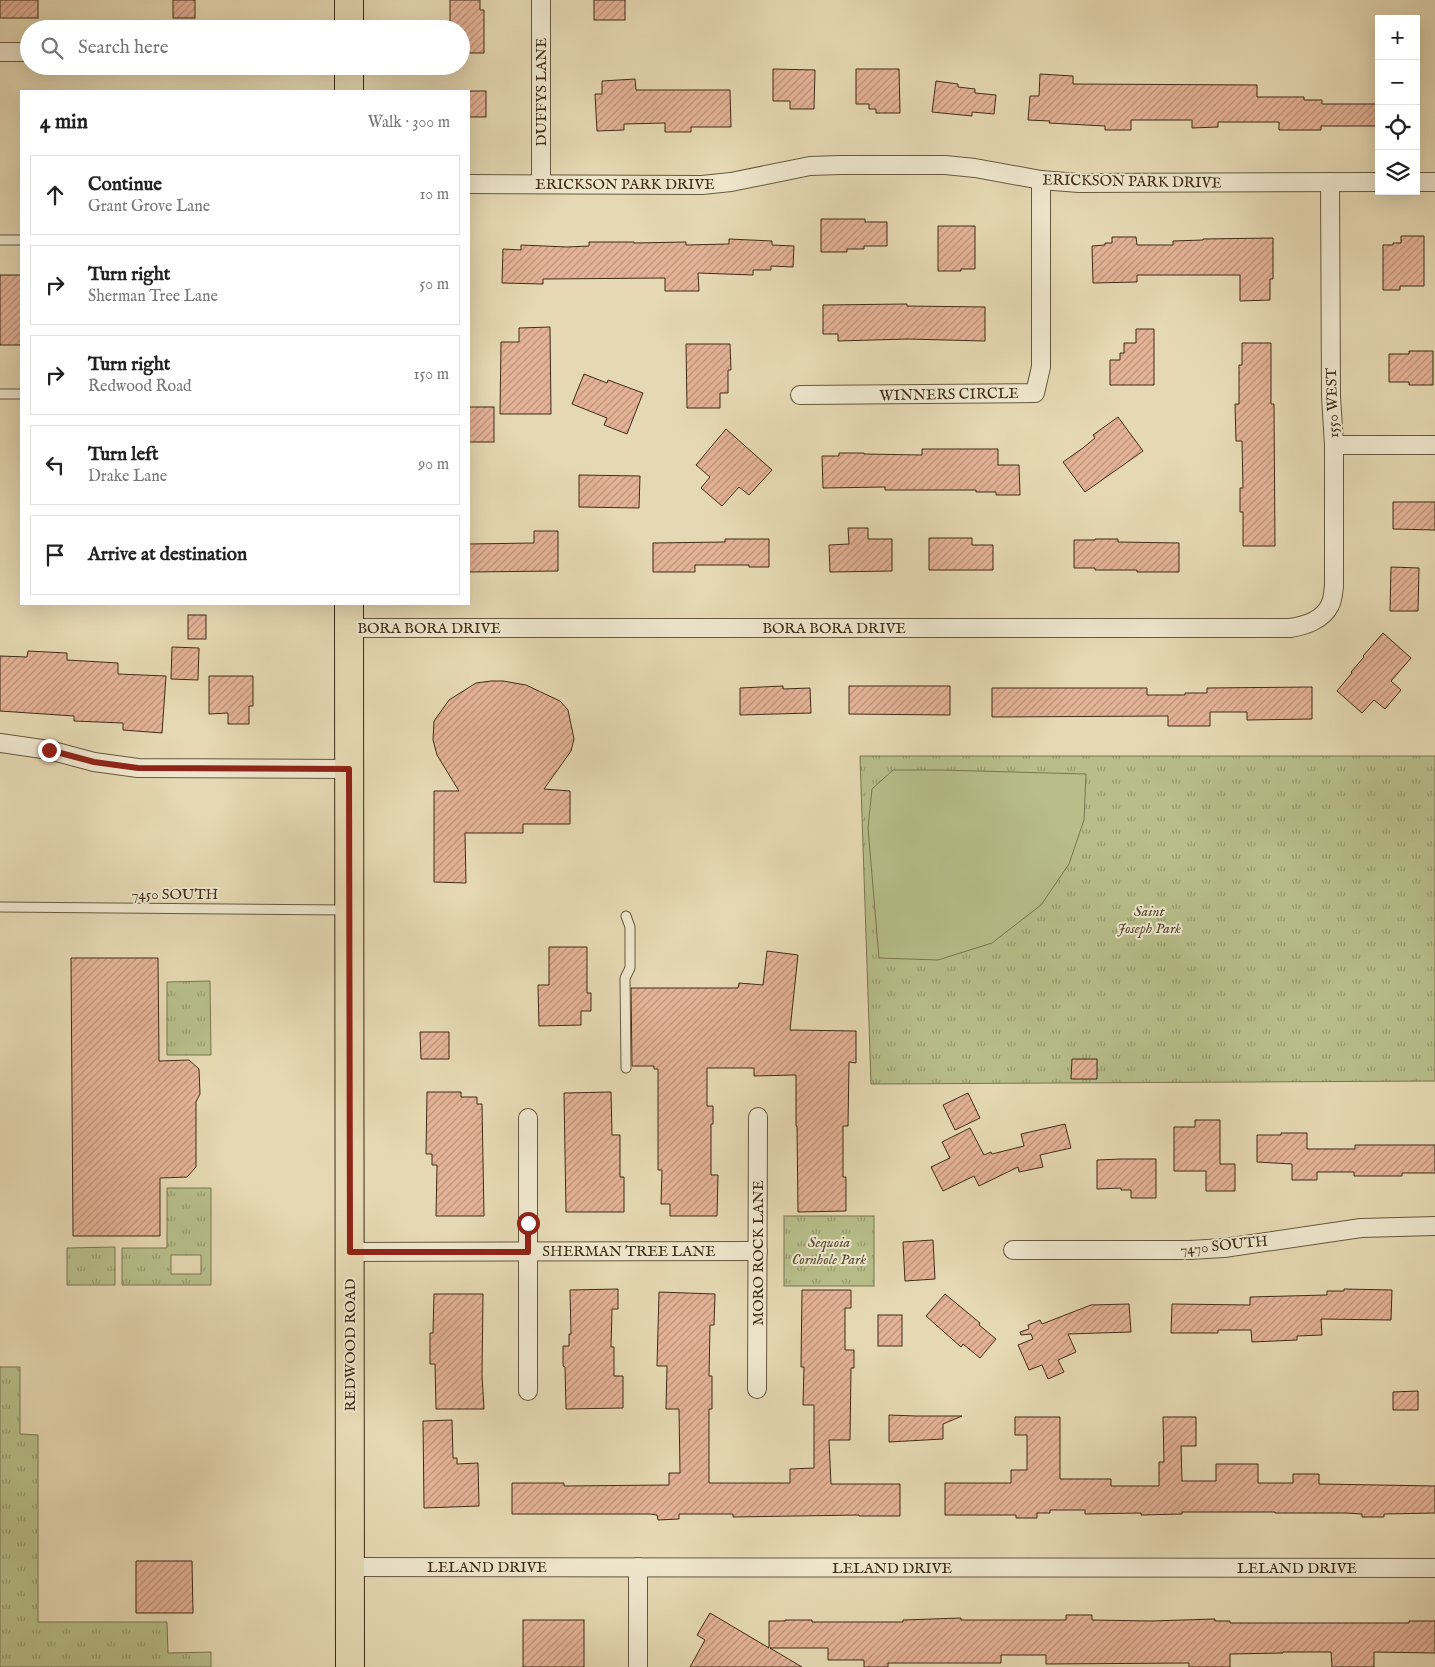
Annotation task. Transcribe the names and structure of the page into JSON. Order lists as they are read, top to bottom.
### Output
{
  "streets": {
    "main road": ["REDWOOD ROAD"],
    "street": [
      "DUFFYS LANE",
      "ERICKSON PARK DRIVE",
      "WINNERS CIRCLE",
      "1550 WEST",
      "BORA BORA DRIVE",
      "7470 SOUTH",
      "SHERMAN TREE LANE",
      "MORO ROCK LANE",
      "LELAND DRIVE"
    ],
    "lane": ["7450 SOUTH"]
  },
  "crossings": [
    ["DUFFYS LANE", "ERICKSON PARK DRIVE"],
    ["ERICKSON PARK DRIVE", "WINNERS CIRCLE"],
    ["ERICKSON PARK DRIVE", "1550 WEST"],
    ["1550 WEST", "BORA BORA DRIVE"],
    ["BORA BORA DRIVE", "REDWOOD ROAD"],
    ["7450 SOUTH", "REDWOOD ROAD"],
    ["SHERMAN TREE LANE", "MORO ROCK LANE"],
    ["SHERMAN TREE LANE", "REDWOOD ROAD"],
    ["REDWOOD ROAD", "LELAND DRIVE"]
  ],
  "parks": ["Saint Joseph Park", "Sequoia Cornhole Park"],
  "page": {
    "map_buttons": ["+", "−"],
    "search": "Search here",
    "heading": ["4 min", "Walk · 300 m"],
    "list": [
      ["Continue", "Grant Grove Lane", "10 m"],
      ["Turn right", "Sherman Tree Lane", "50 m"],
      ["Turn right", "Redwood Road", "150 m"],
      ["Turn left", "Drake Lane", "90 m"],
      "Arrive at destination"
    ]
  }
}
